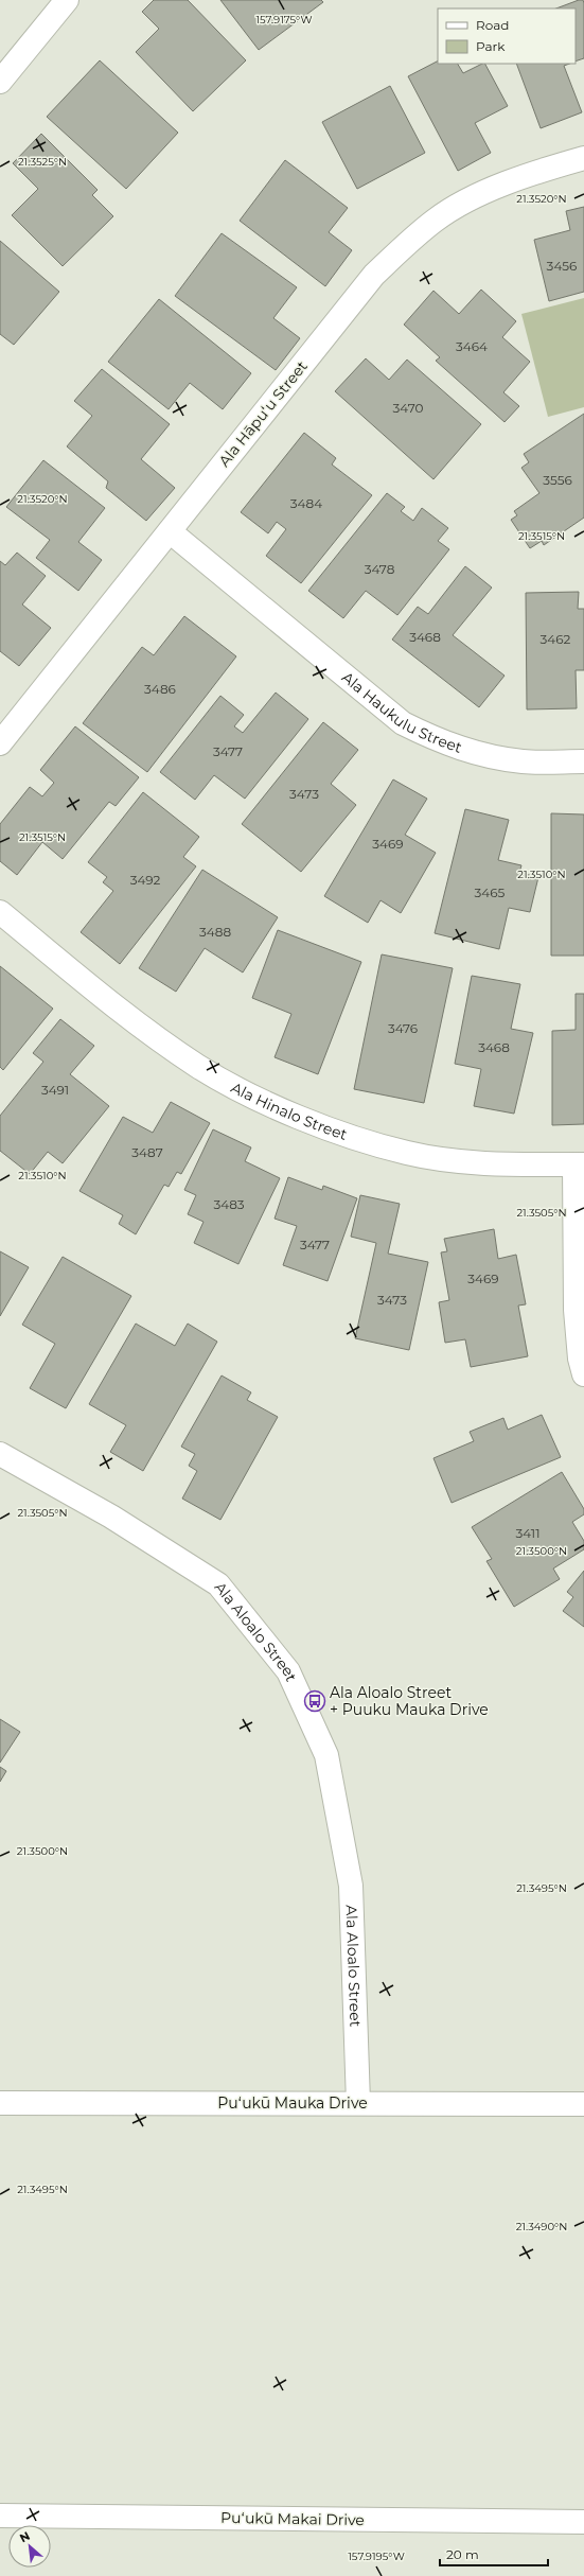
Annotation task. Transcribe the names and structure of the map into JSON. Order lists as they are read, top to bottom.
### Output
{
  "streets": {
    "street": [
      "Ala Hāpuʻu Street",
      "Ala Haukulu Street",
      "Ala Hinalo Street",
      "Ala Aloalo Street",
      "Puʻukū Mauka Drive",
      "Puʻukū Makai Drive"
    ]
  },
  "crossings": [
    ["Ala Hāpuʻu Street", "Ala Haukulu Street"],
    ["Ala Aloalo Street", "Puʻukū Mauka Drive"]
  ],
  "places": {
    "bus stop": ["Ala Aloalo Street + Puuku Mauka Drive"]
  },
  "house_numbers": [
    "3456",
    "3464",
    "3470",
    "3556",
    "3484",
    "3478",
    "3468",
    "3462",
    "3486",
    "3477",
    "3473",
    "3469",
    "3492",
    "3465",
    "3488",
    "3476",
    "3468",
    "3491",
    "3487",
    "3483",
    "3477",
    "3469",
    "3473",
    "3411"
  ],
  "legend": ["Road", "Park"],
  "scale_bar": "20 m",
  "north": "top left",
  "coordinates": [
    "157.9175°W",
    "21.3525°N",
    "21.3520°N",
    "21.3515°N",
    "21.3510°N",
    "21.3505°N",
    "21.3500°N",
    "21.3495°N",
    "21.3490°N",
    "157.9195°W"
  ]
}
